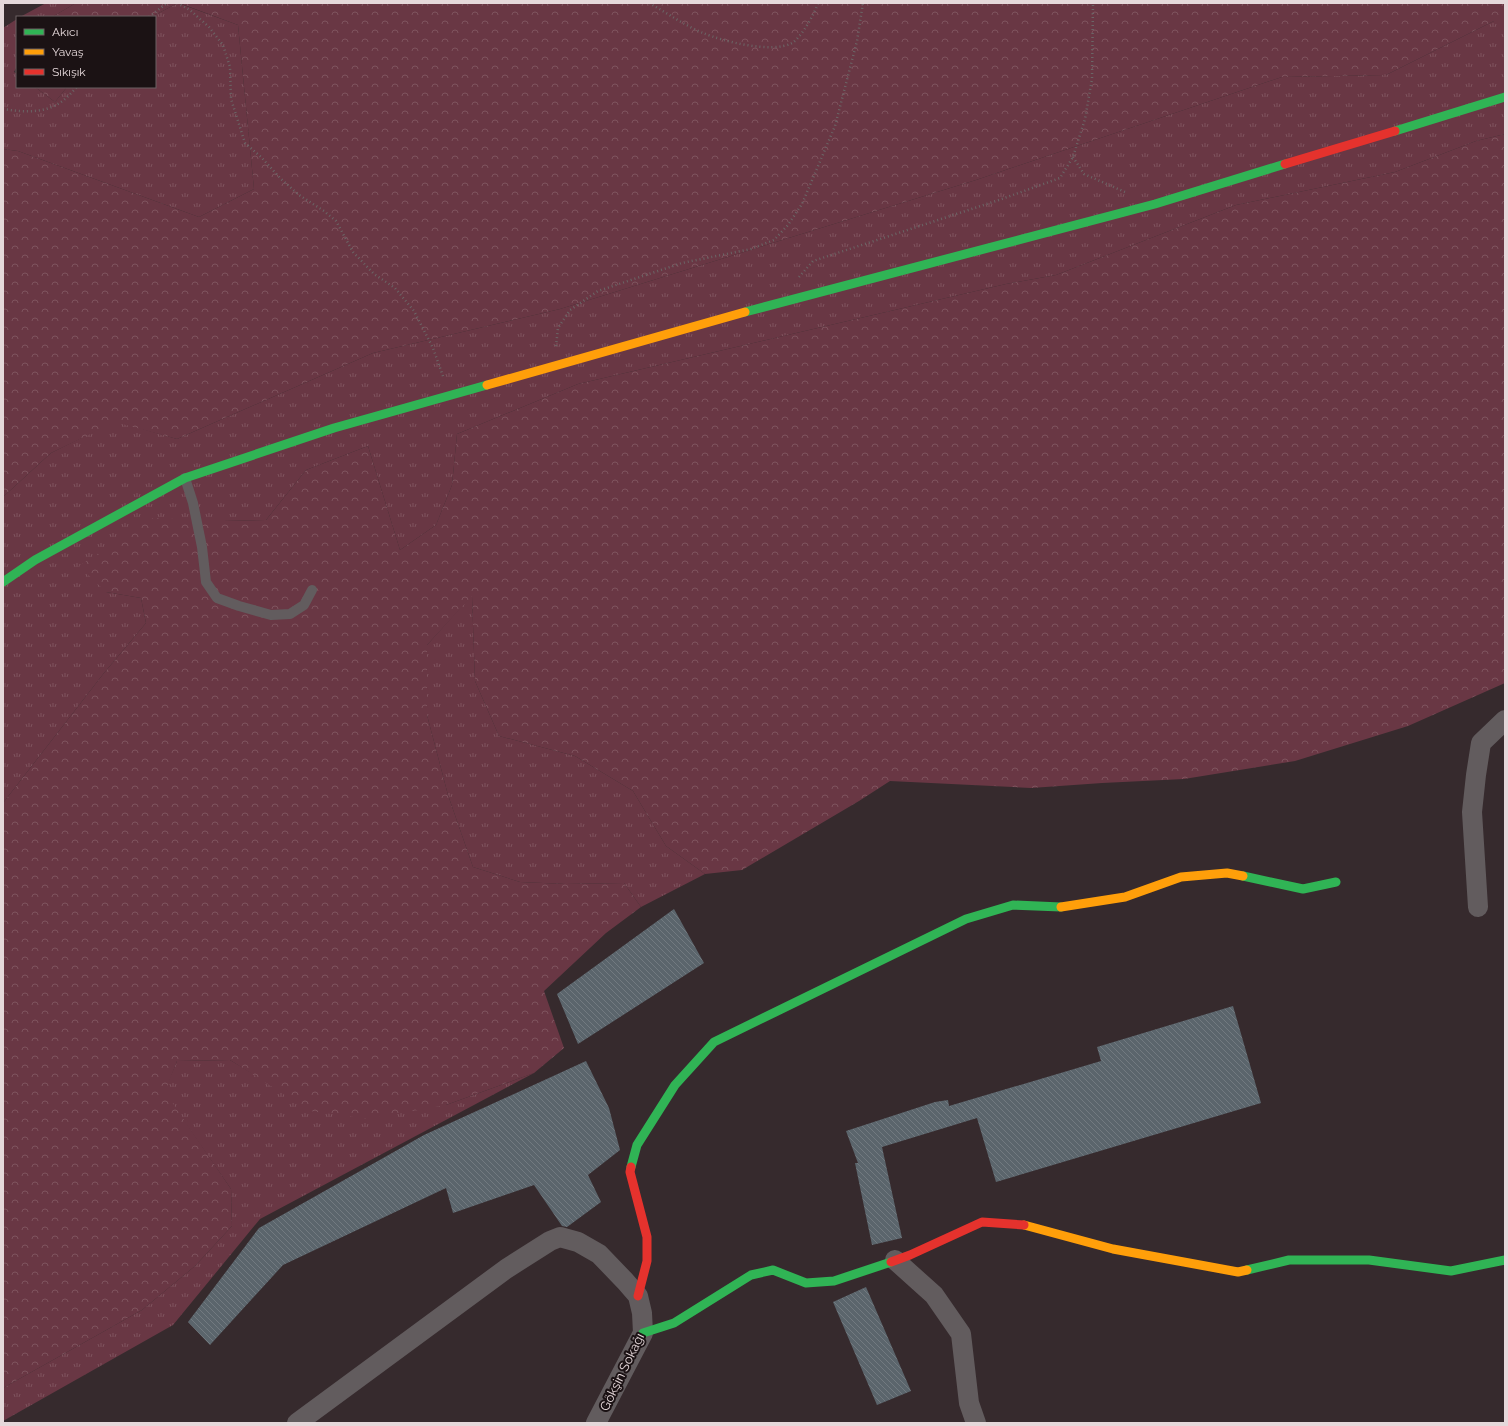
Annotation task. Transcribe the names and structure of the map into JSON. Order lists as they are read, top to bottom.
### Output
{
  "streets": {
    "street": ["Gökşin Sokağı"]
  },
  "legend": ["Akıcı", "Yavaş", "Sıkışık"]
}
